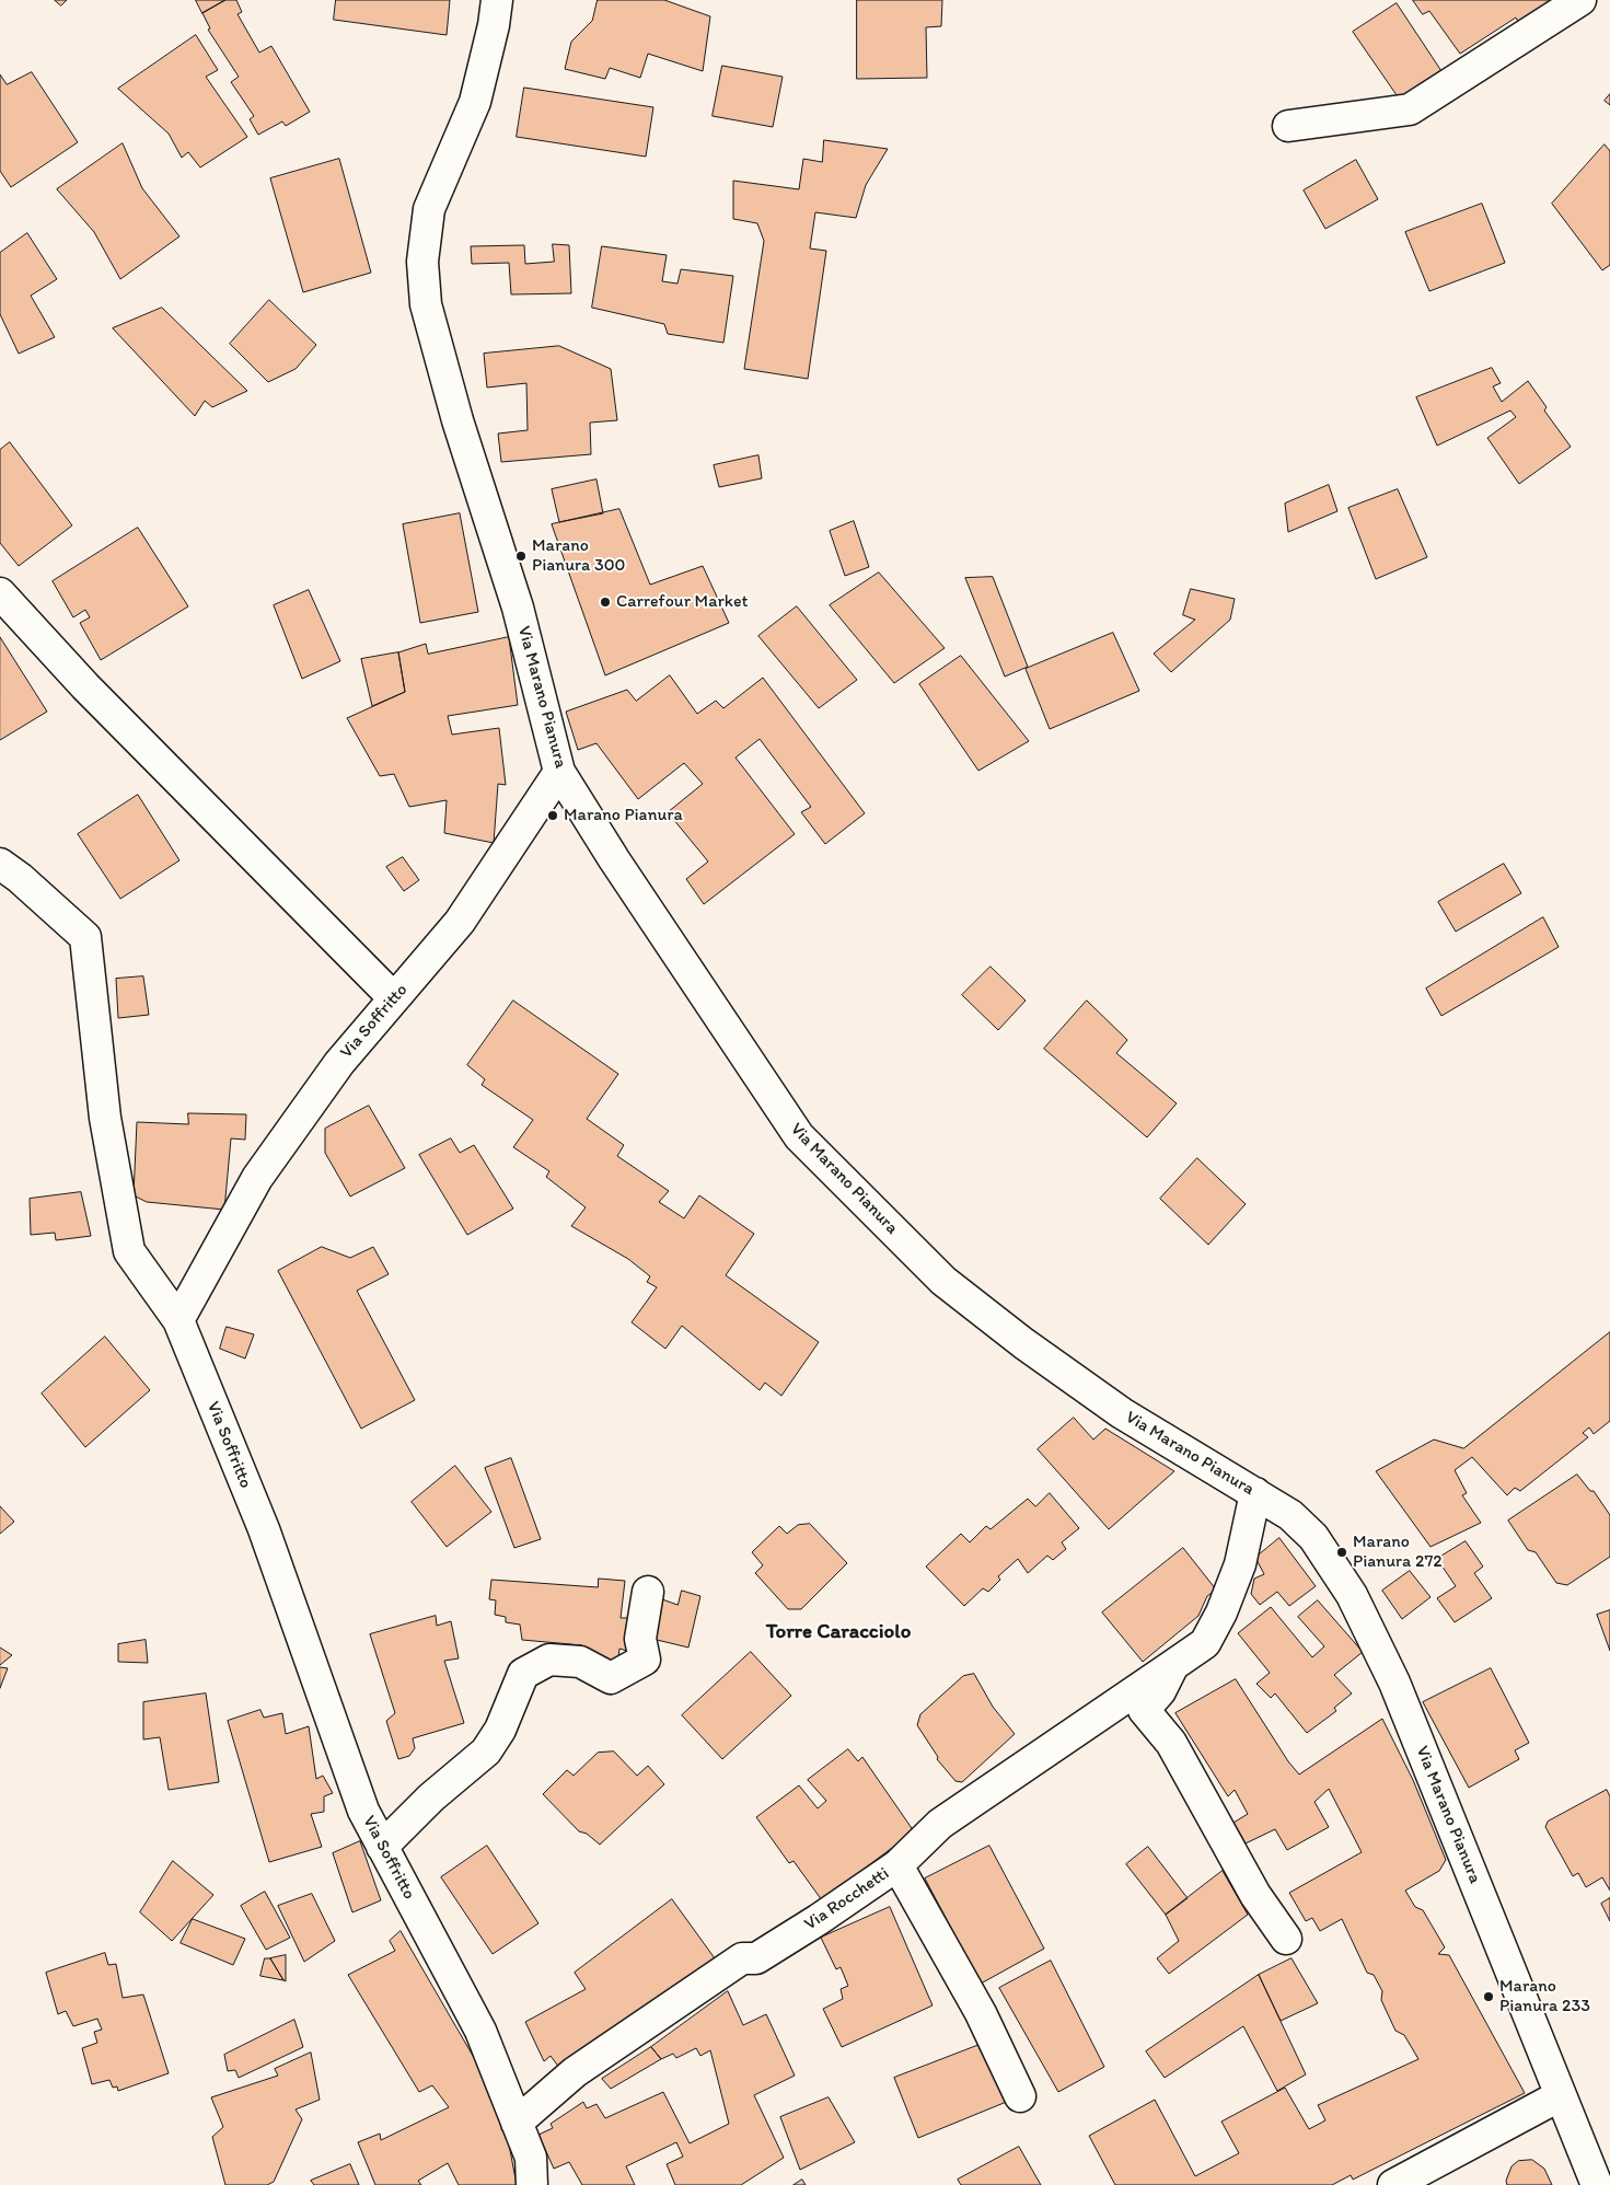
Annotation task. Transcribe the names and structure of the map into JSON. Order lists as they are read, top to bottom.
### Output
{
  "streets": {
    "street": ["Via Marano Pianura", "Via Soffritto", "Via Rocchetti"]
  },
  "crossings": [
    ["Via Marano Pianura", "Via Soffritto"],
    ["Via Marano Pianura", "Via Rocchetti"],
    ["Via Soffritto", "Via Rocchetti"]
  ],
  "districts": ["Torre Caracciolo"],
  "places": [
    "Marano Pianura 300",
    "Carrefour Market",
    "Marano Pianura",
    "Marano Pianura 272",
    "Marano Pianura 233"
  ]
}
